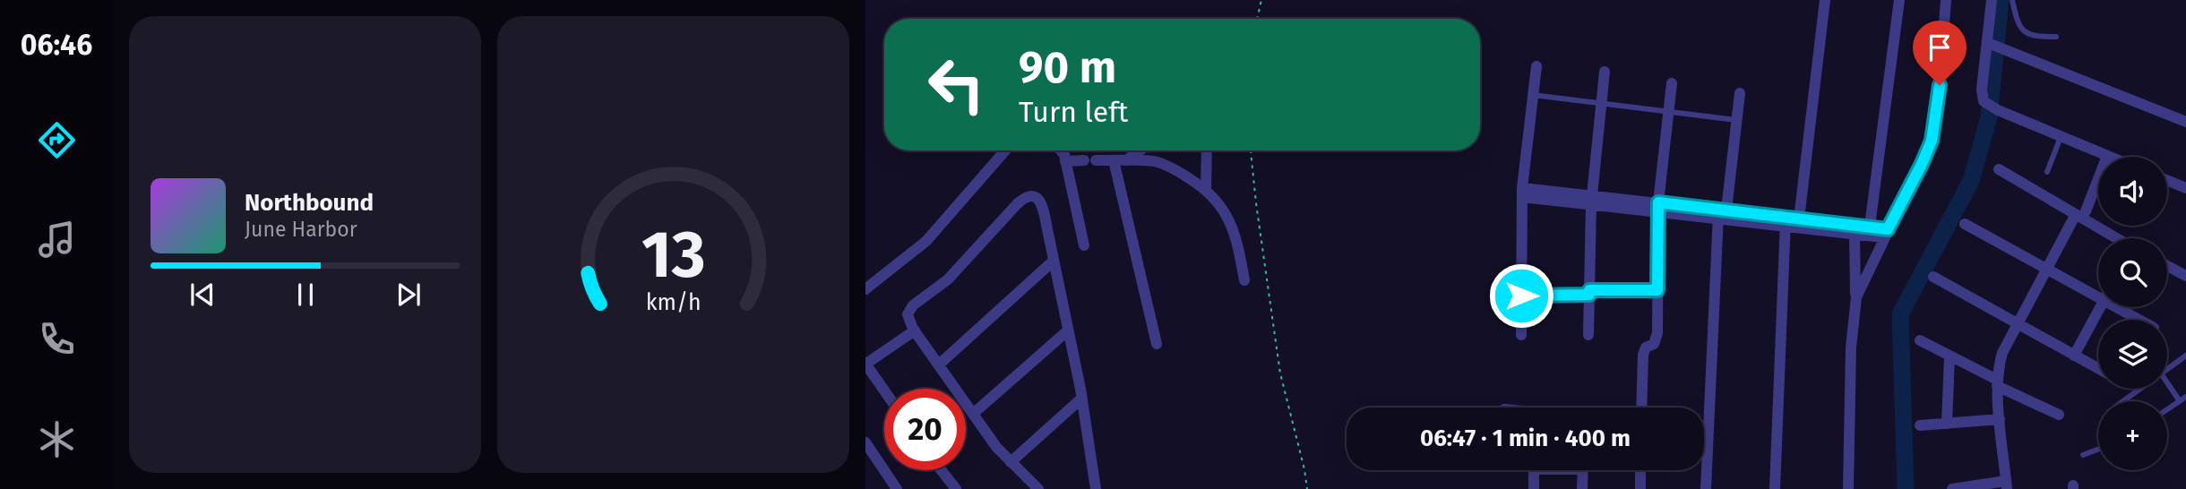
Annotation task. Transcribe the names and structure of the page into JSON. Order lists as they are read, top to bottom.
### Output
{
  "page": {
    "tabs": "06:46",
    "turn": ["90 m", "Turn left"],
    "map_buttons": "+",
    "song": ["Northbound", "June Harbor"],
    "limit": "20",
    "trip": "06:47 · 1 min · 400 m",
    "gauge": ["13", "km/h"]
  }
}
